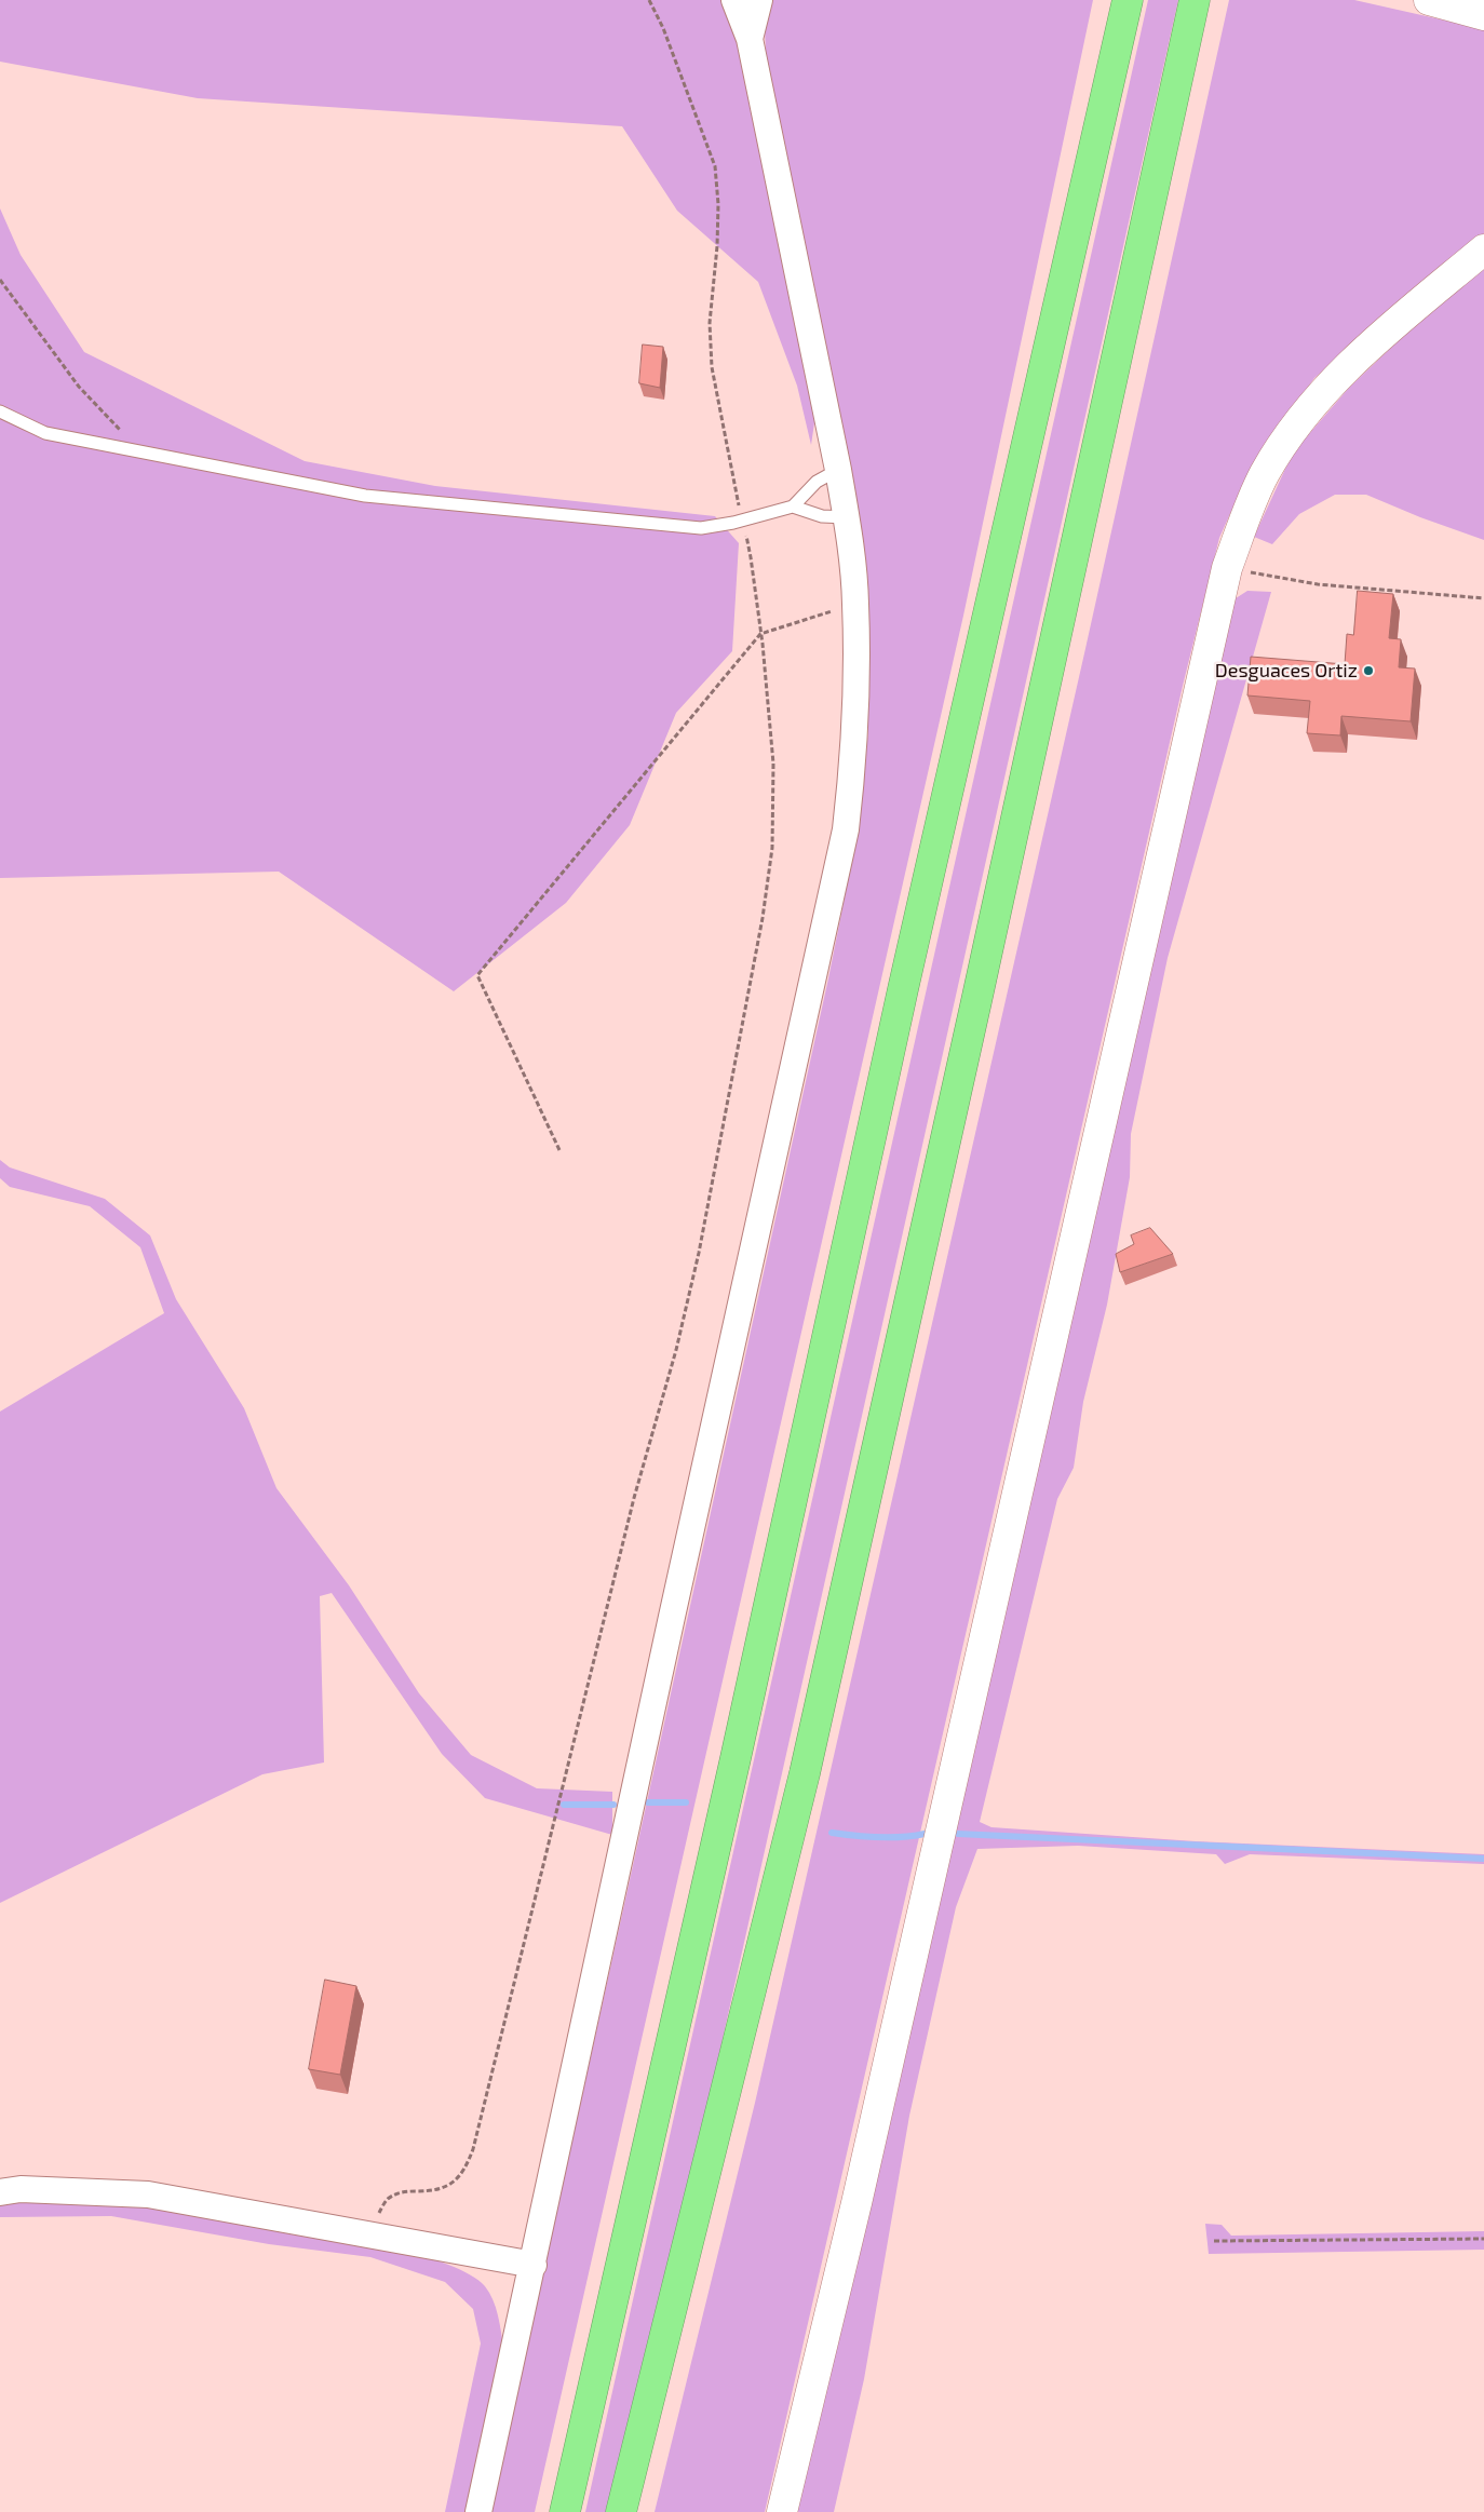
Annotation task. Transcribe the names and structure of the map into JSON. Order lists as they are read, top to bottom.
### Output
{
  "places": ["Desguaces Ortiz"]
}
